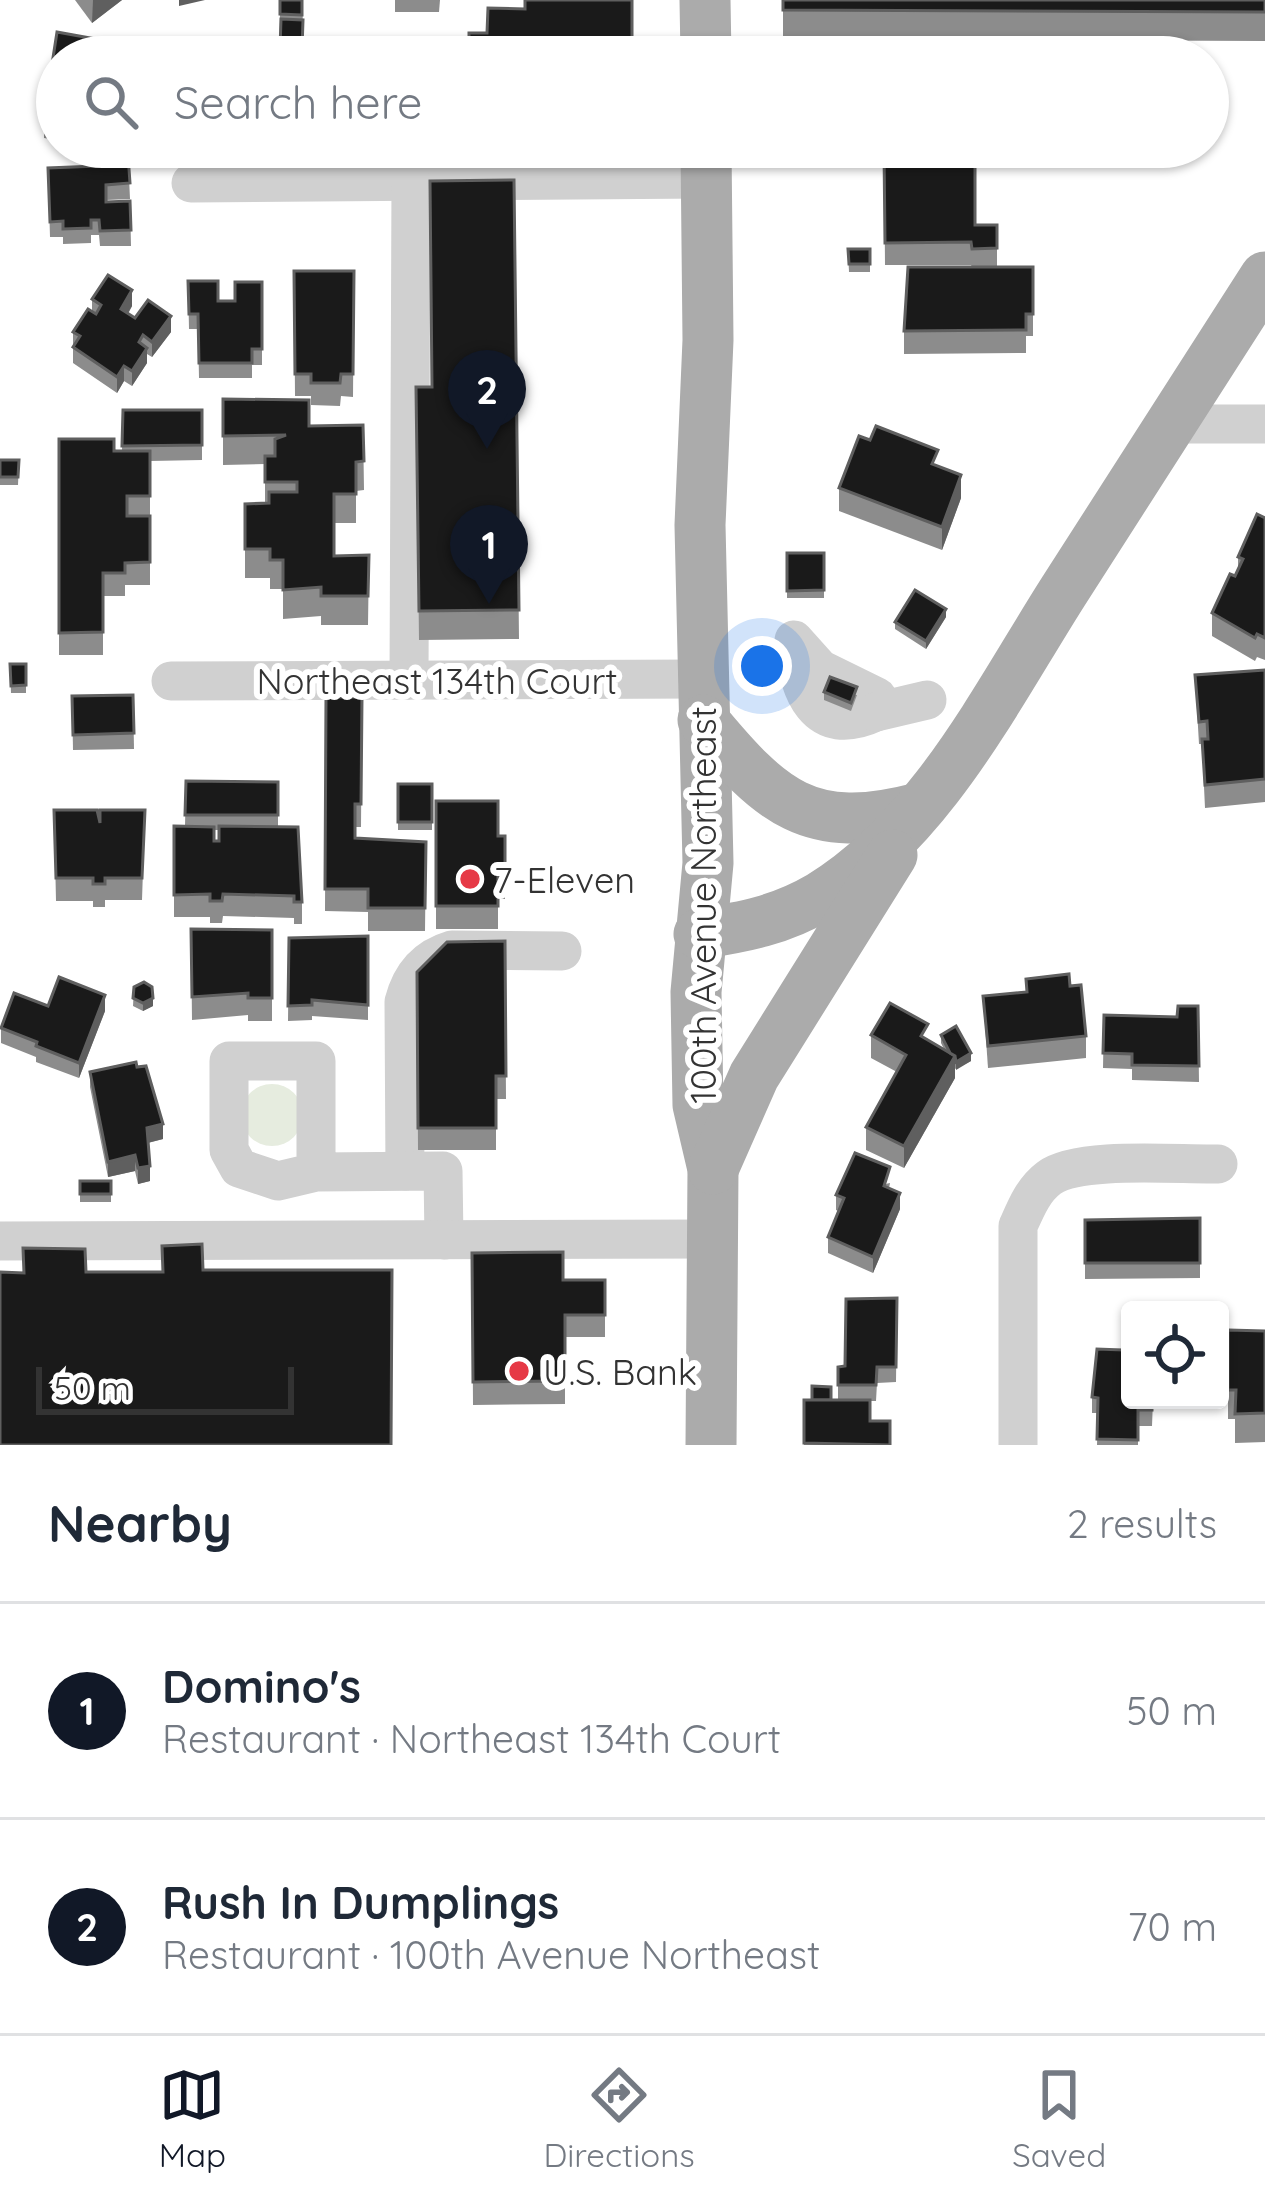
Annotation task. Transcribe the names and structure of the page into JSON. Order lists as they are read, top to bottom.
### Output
{
  "streets": {
    "main road": ["100th Avenue Northeast"],
    "street": ["Northeast 134th Court"]
  },
  "crossings": [
    ["Northeast 134th Court", "100th Avenue Northeast"]
  ],
  "places": ["7-Eleven", "U.S. Bank"],
  "scale_bar": "50 m",
  "page": {
    "search": "Search here",
    "pins": ["2", "1"],
    "scale": "50 m",
    "heading": ["Nearby", "2 results"],
    "list": [
      {
        "mark": "1",
        "name": "Domino's",
        "note": "Restaurant · Northeast 134th Court",
        "value": "50 m"
      },
      {
        "mark": "2",
        "name": "Rush In Dumplings",
        "note": "Restaurant · 100th Avenue Northeast",
        "value": "70 m"
      }
    ],
    "nav": ["Map", "Directions", "Saved"]
  }
}
